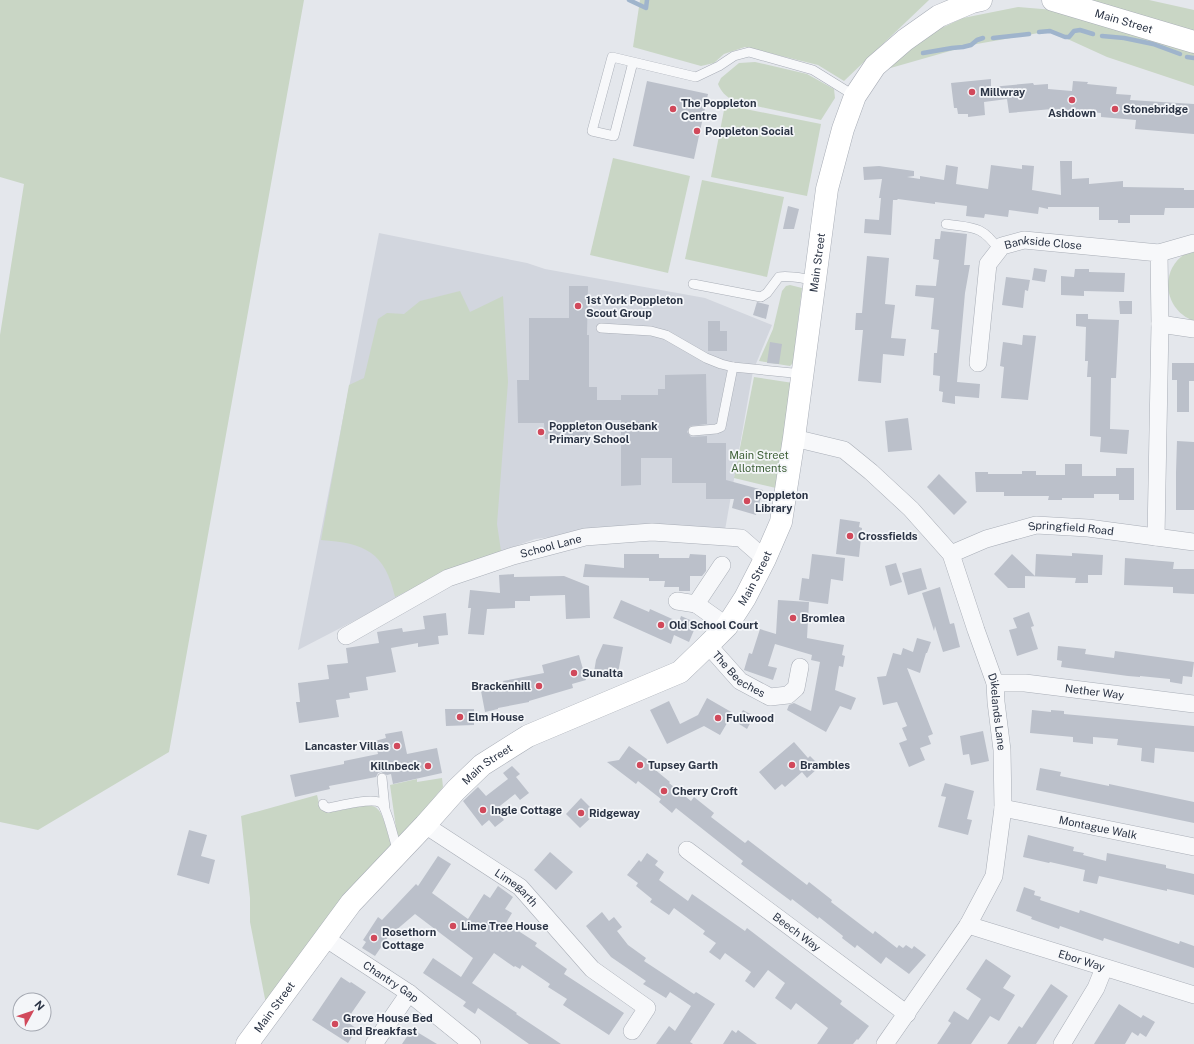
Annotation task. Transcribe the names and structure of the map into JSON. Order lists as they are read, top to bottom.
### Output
{
  "streets": {
    "street": [
      "Main Street",
      "Bankside Close",
      "Springfield Road",
      "School Lane",
      "The Beeches",
      "Nether Way",
      "Dikelands Lane",
      "Montague Walk",
      "Limegarth",
      "Beech Way",
      "Ebor Way",
      "Chantry Gap"
    ]
  },
  "crossings": [
    ["Main Street", "School Lane"],
    ["Main Street", "The Beeches"],
    ["Main Street", "Dikelands Lane"],
    ["Main Street", "Limegarth"],
    ["Main Street", "Chantry Gap"],
    ["Springfield Road", "Dikelands Lane"],
    ["Nether Way", "Dikelands Lane"],
    ["Dikelands Lane", "Montague Walk"],
    ["Dikelands Lane", "Beech Way"],
    ["Dikelands Lane", "Ebor Way"]
  ],
  "parks": ["Main Street Allotments"],
  "places": [
    "Millwray",
    "Ashdown",
    "The Poppleton Centre",
    "Stonebridge",
    "Poppleton Social",
    "1st York Poppleton Scout Group",
    "Poppleton Ousebank Primary School",
    "Poppleton Library",
    "Crossfields",
    "Bromlea",
    "Old School Court",
    "Sunalta",
    "Brackenhill",
    "Elm House",
    "Fullwood",
    "Lancaster Villas",
    "Tupsey Garth",
    "Brambles",
    "Killnbeck",
    "Cherry Croft",
    "Ingle Cottage",
    "Ridgeway",
    "Lime Tree House",
    "Rosethorn Cottage",
    "Grove House Bed and Breakfast"
  ],
  "north": "top right"
}
